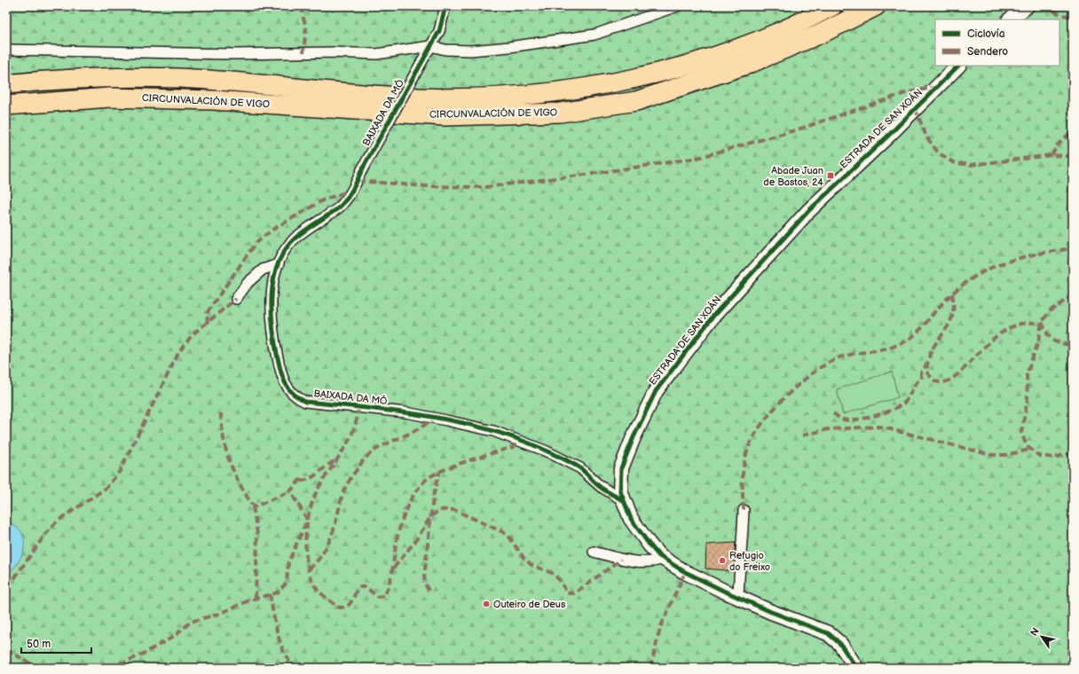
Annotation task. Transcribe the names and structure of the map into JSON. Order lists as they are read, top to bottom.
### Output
{
  "streets": {
    "highway": ["CIRCUNVALACIÓN DE VIGO"],
    "street": ["BAIXADA DA MÓ", "ESTRADA DE SAN XOÁN"]
  },
  "crossings": [
    ["BAIXADA DA MÓ", "ESTRADA DE SAN XOÁN"]
  ],
  "places": {
    "transit": ["Abade Juan de Bastos, 24"],
    "other": ["Refugio do Freixo", "Outeiro de Deus"]
  },
  "legend": ["Ciclovía", "Sendero"],
  "scale_bar": "50 m",
  "north": "top left"
}
